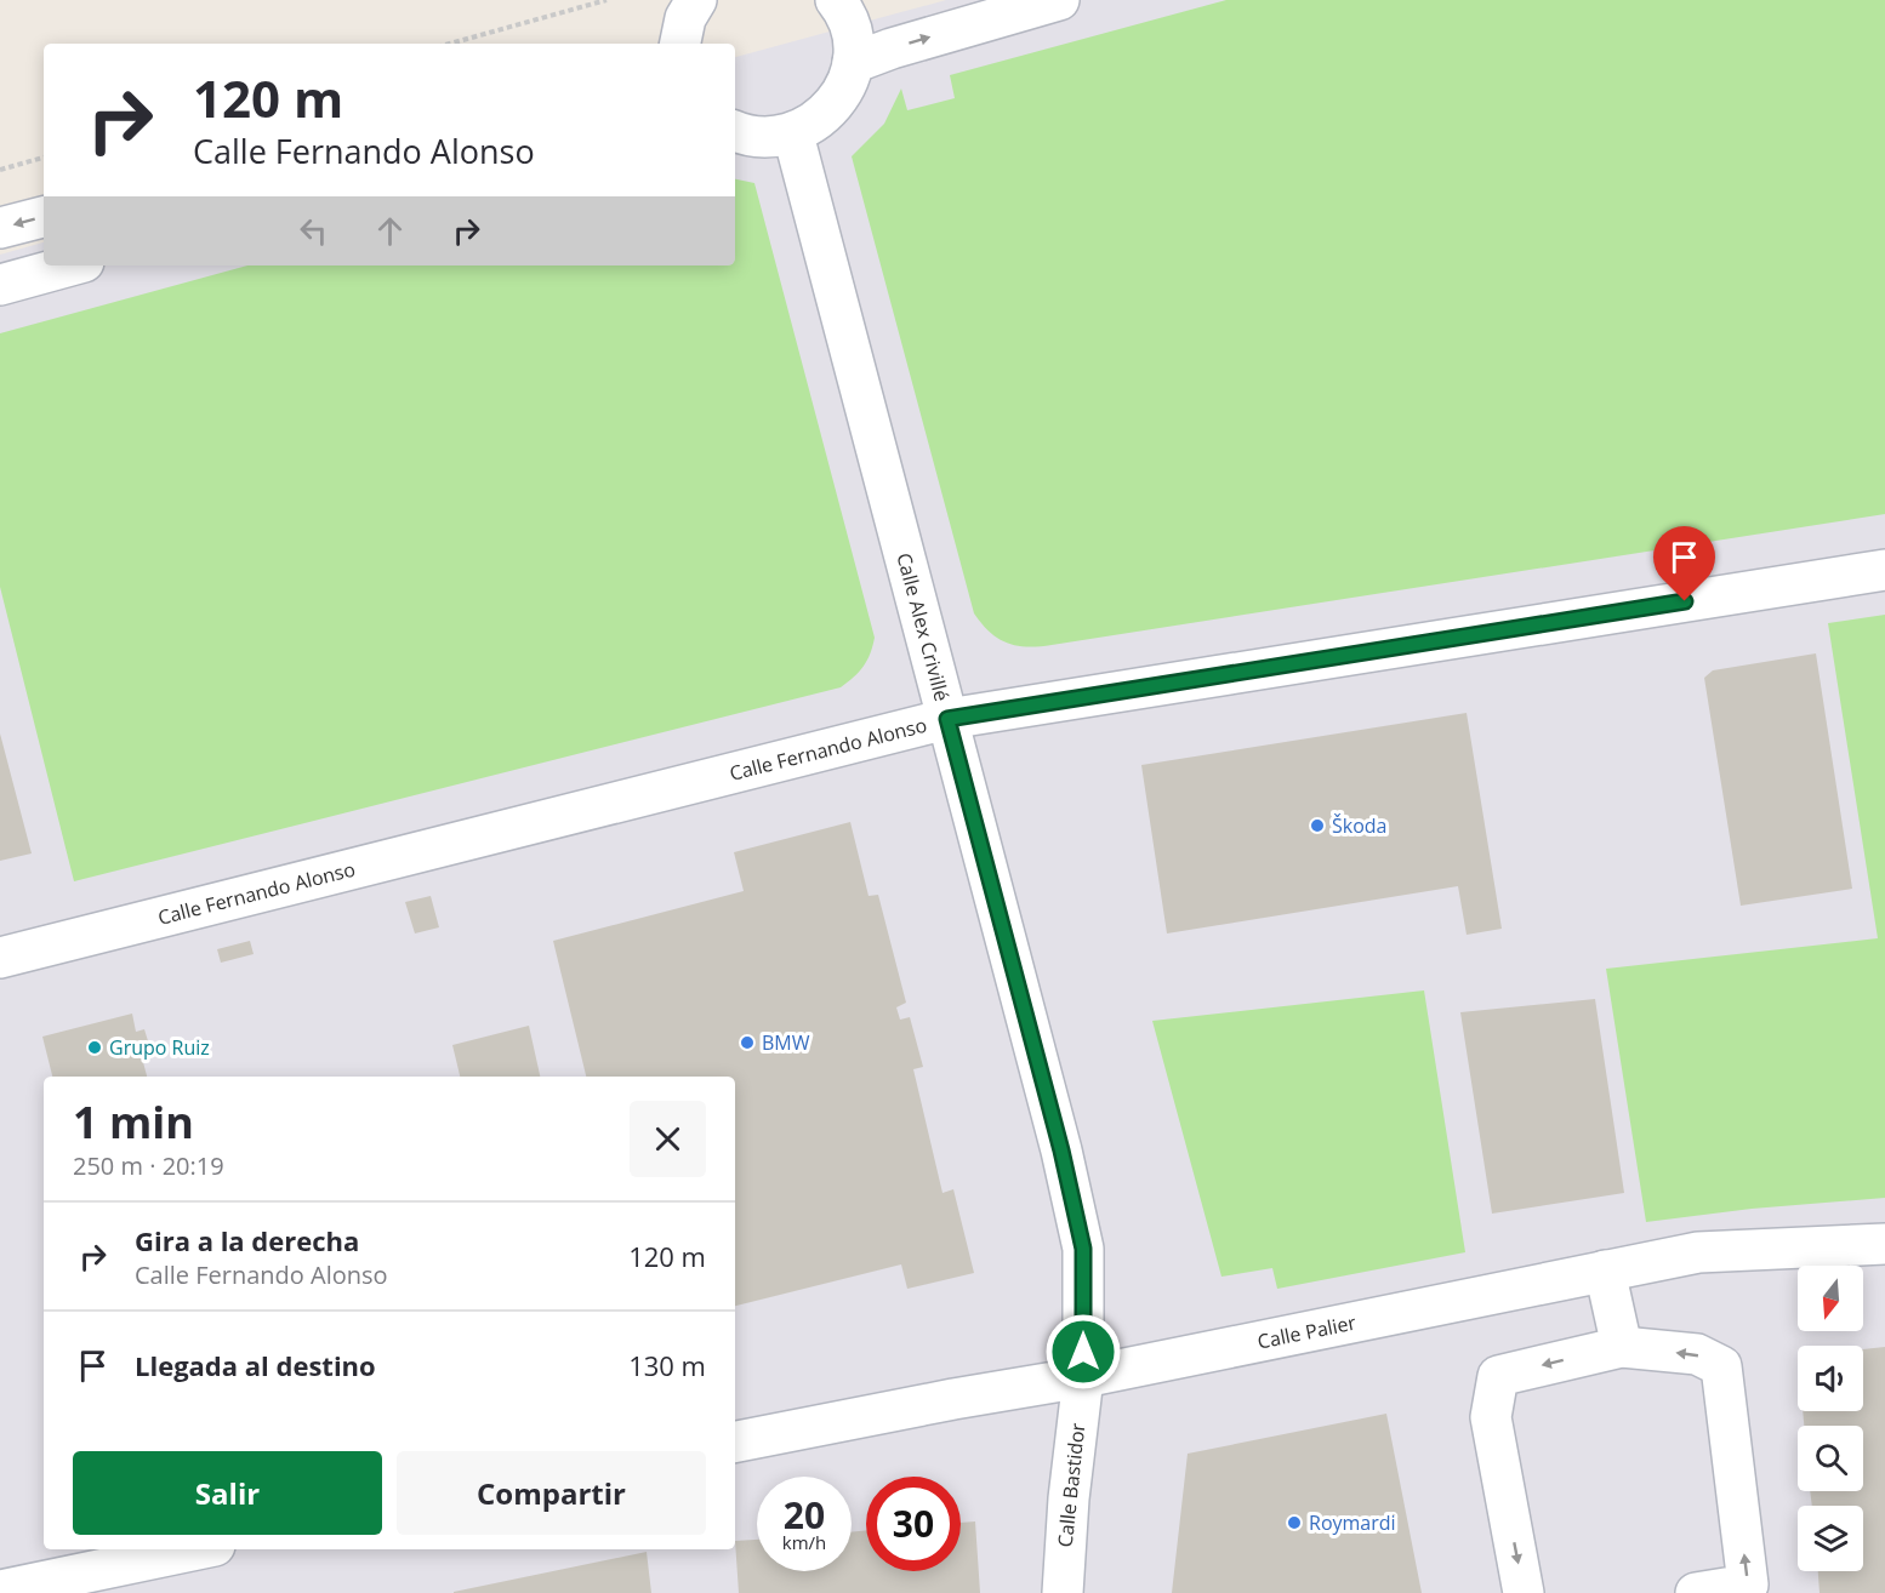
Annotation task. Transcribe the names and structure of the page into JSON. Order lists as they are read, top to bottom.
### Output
{
  "streets": {
    "street": [
      "Calle Alex Crivillé",
      "Calle Fernando Alonso",
      "Calle Palier",
      "Calle Bastidor"
    ]
  },
  "crossings": [
    ["Calle Alex Crivillé", "Calle Fernando Alonso"],
    ["Calle Alex Crivillé", "Calle Palier"],
    ["Calle Alex Crivillé", "Calle Bastidor"],
    ["Calle Palier", "Calle Bastidor"]
  ],
  "places": [
    "Škoda",
    "BMW",
    "Grupo Ruiz",
    "Roymardi"
  ],
  "north": "bottom",
  "page": {
    "turn": ["120 m", "Calle Fernando Alonso"],
    "heading": ["1 min", "250 m · 20:19"],
    "list": [
      {
        "name": "Gira a la derecha",
        "note": "Calle Fernando Alonso",
        "value": "120 m"
      },
      {
        "name": "Llegada al destino",
        "value": "130 m"
      }
    ],
    "buttons": ["Salir", "Compartir"],
    "speed": "20 km/h",
    "limit": "30"
  }
}
